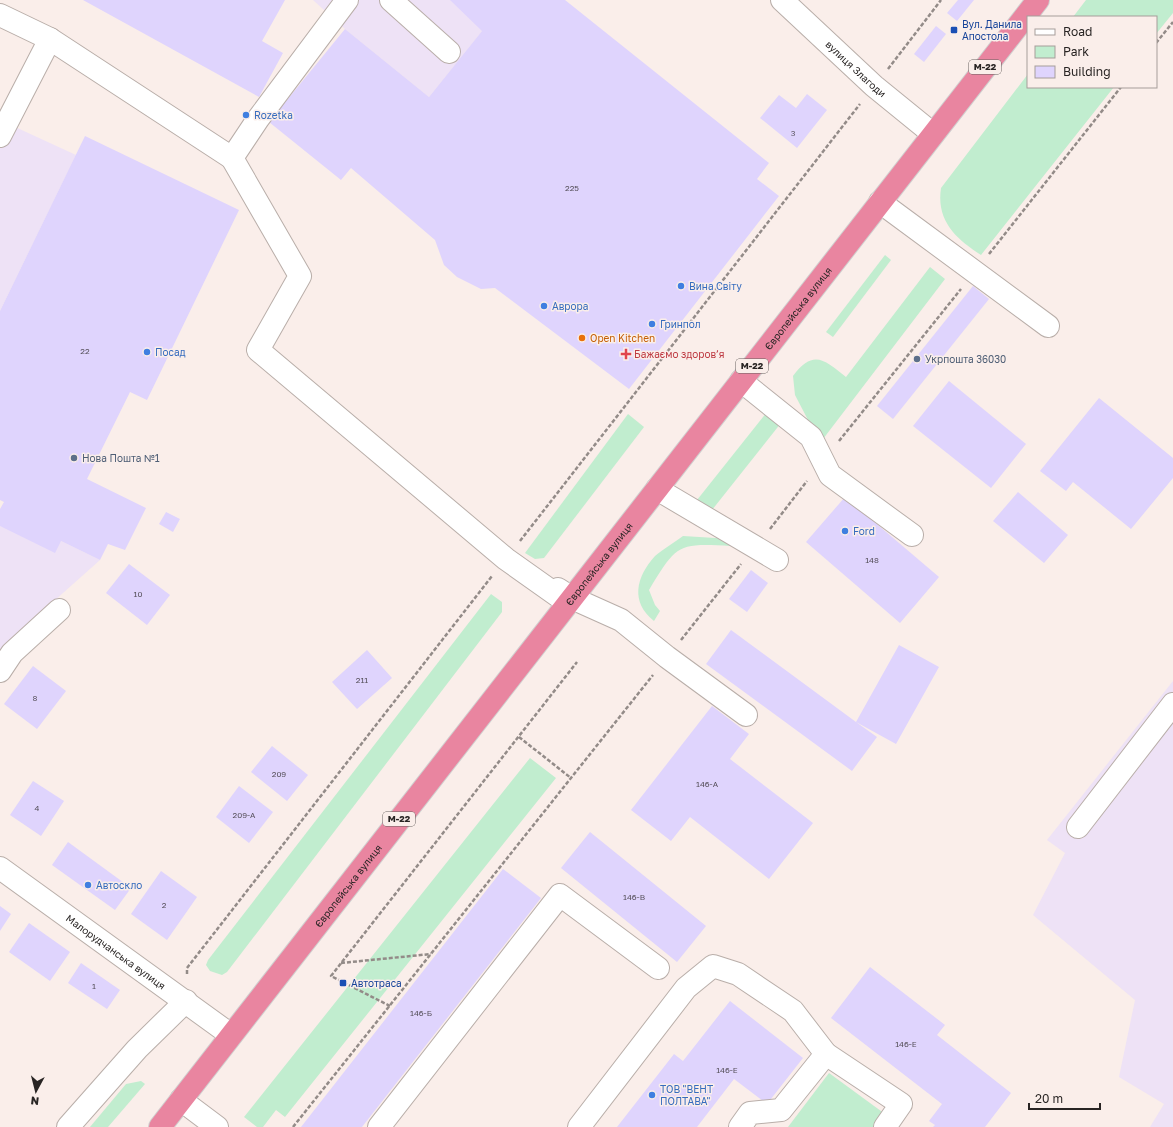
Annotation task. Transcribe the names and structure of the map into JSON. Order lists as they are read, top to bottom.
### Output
{
  "streets": {
    "highway": ["М-22", "Європейська вулиця"],
    "street": ["вулиця Злагоди", "Малорудчанська вулиця"]
  },
  "crossings": [
    ["вулиця Злагоди", "Європейська вулиця"],
    ["Європейська вулиця", "Малорудчанська вулиця"]
  ],
  "places": {
    "transit": ["Вул. Данила Апостола", "Автотраса"],
    "other": [
      "Rozetka",
      "Вина Світу",
      "Аврора",
      "Гринпол",
      "Open Kitchen",
      "Посад",
      "Укрпошта 36030",
      "Нова Пошта №1",
      "Ford",
      "Автоскло",
      "ТОВ \"ВЕНТ ПОЛТАВА\""
    ],
    "health": ["Бажаємо здоровʼя"]
  },
  "house_numbers": [
    "3",
    "225",
    "22",
    "148",
    "10",
    "211",
    "8",
    "209",
    "146-А",
    "4",
    "209-А",
    "146-В",
    "2",
    "1",
    "146-Б",
    "146-Е",
    "146-Е"
  ],
  "legend": ["Road", "Park", "Building"],
  "scale_bar": "20 m",
  "north": "bottom"
}
